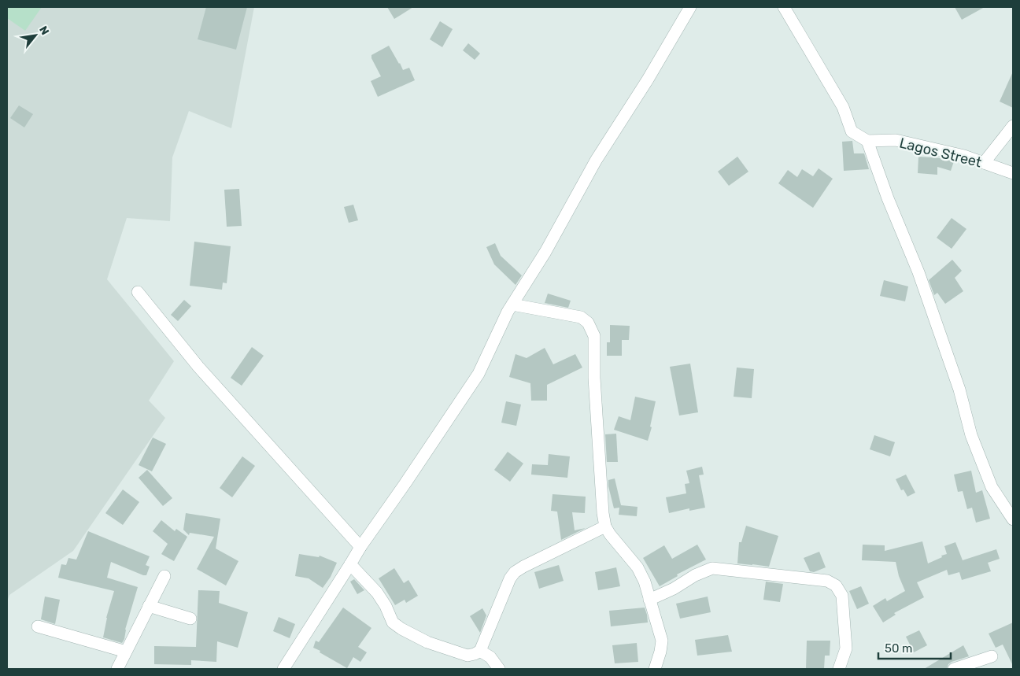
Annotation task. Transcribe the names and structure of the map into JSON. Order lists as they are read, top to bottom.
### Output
{
  "streets": {
    "street": ["Lagos Street"]
  },
  "scale_bar": "50 m",
  "north": "top right"
}
